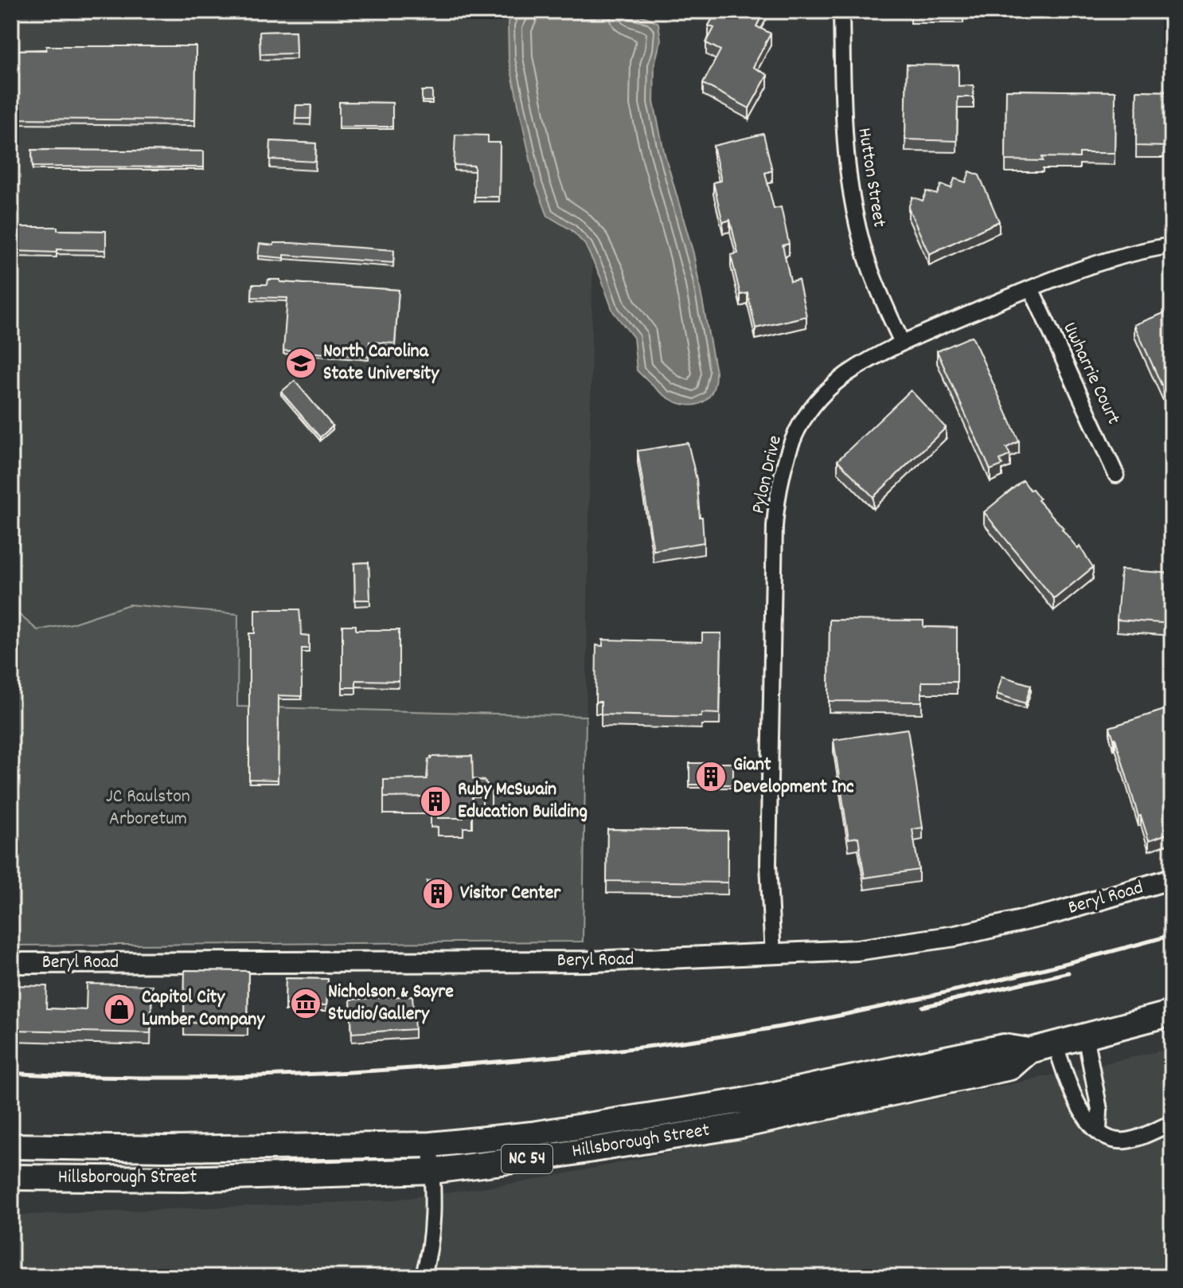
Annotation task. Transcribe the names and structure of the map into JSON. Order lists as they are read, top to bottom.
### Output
{
  "streets": {
    "main road": ["Hillsborough Street", "NC 54"],
    "street": [
      "Hutton Street",
      "Uwharrie Court",
      "Pylon Drive",
      "Beryl Road"
    ]
  },
  "crossings": [
    ["Hutton Street", "Pylon Drive"],
    ["Uwharrie Court", "Pylon Drive"],
    ["Pylon Drive", "Beryl Road"]
  ],
  "parks": ["JC Raulston Arboretum"],
  "places": {
    "school or university": ["North Carolina State University"],
    "building": ["Giant Development Inc", "Ruby McSwain Education Building", "Visitor Center"],
    "museum": ["Nicholson & Sayre Studio/Gallery"],
    "shop": ["Capitol City Lumber Company"]
  }
}
